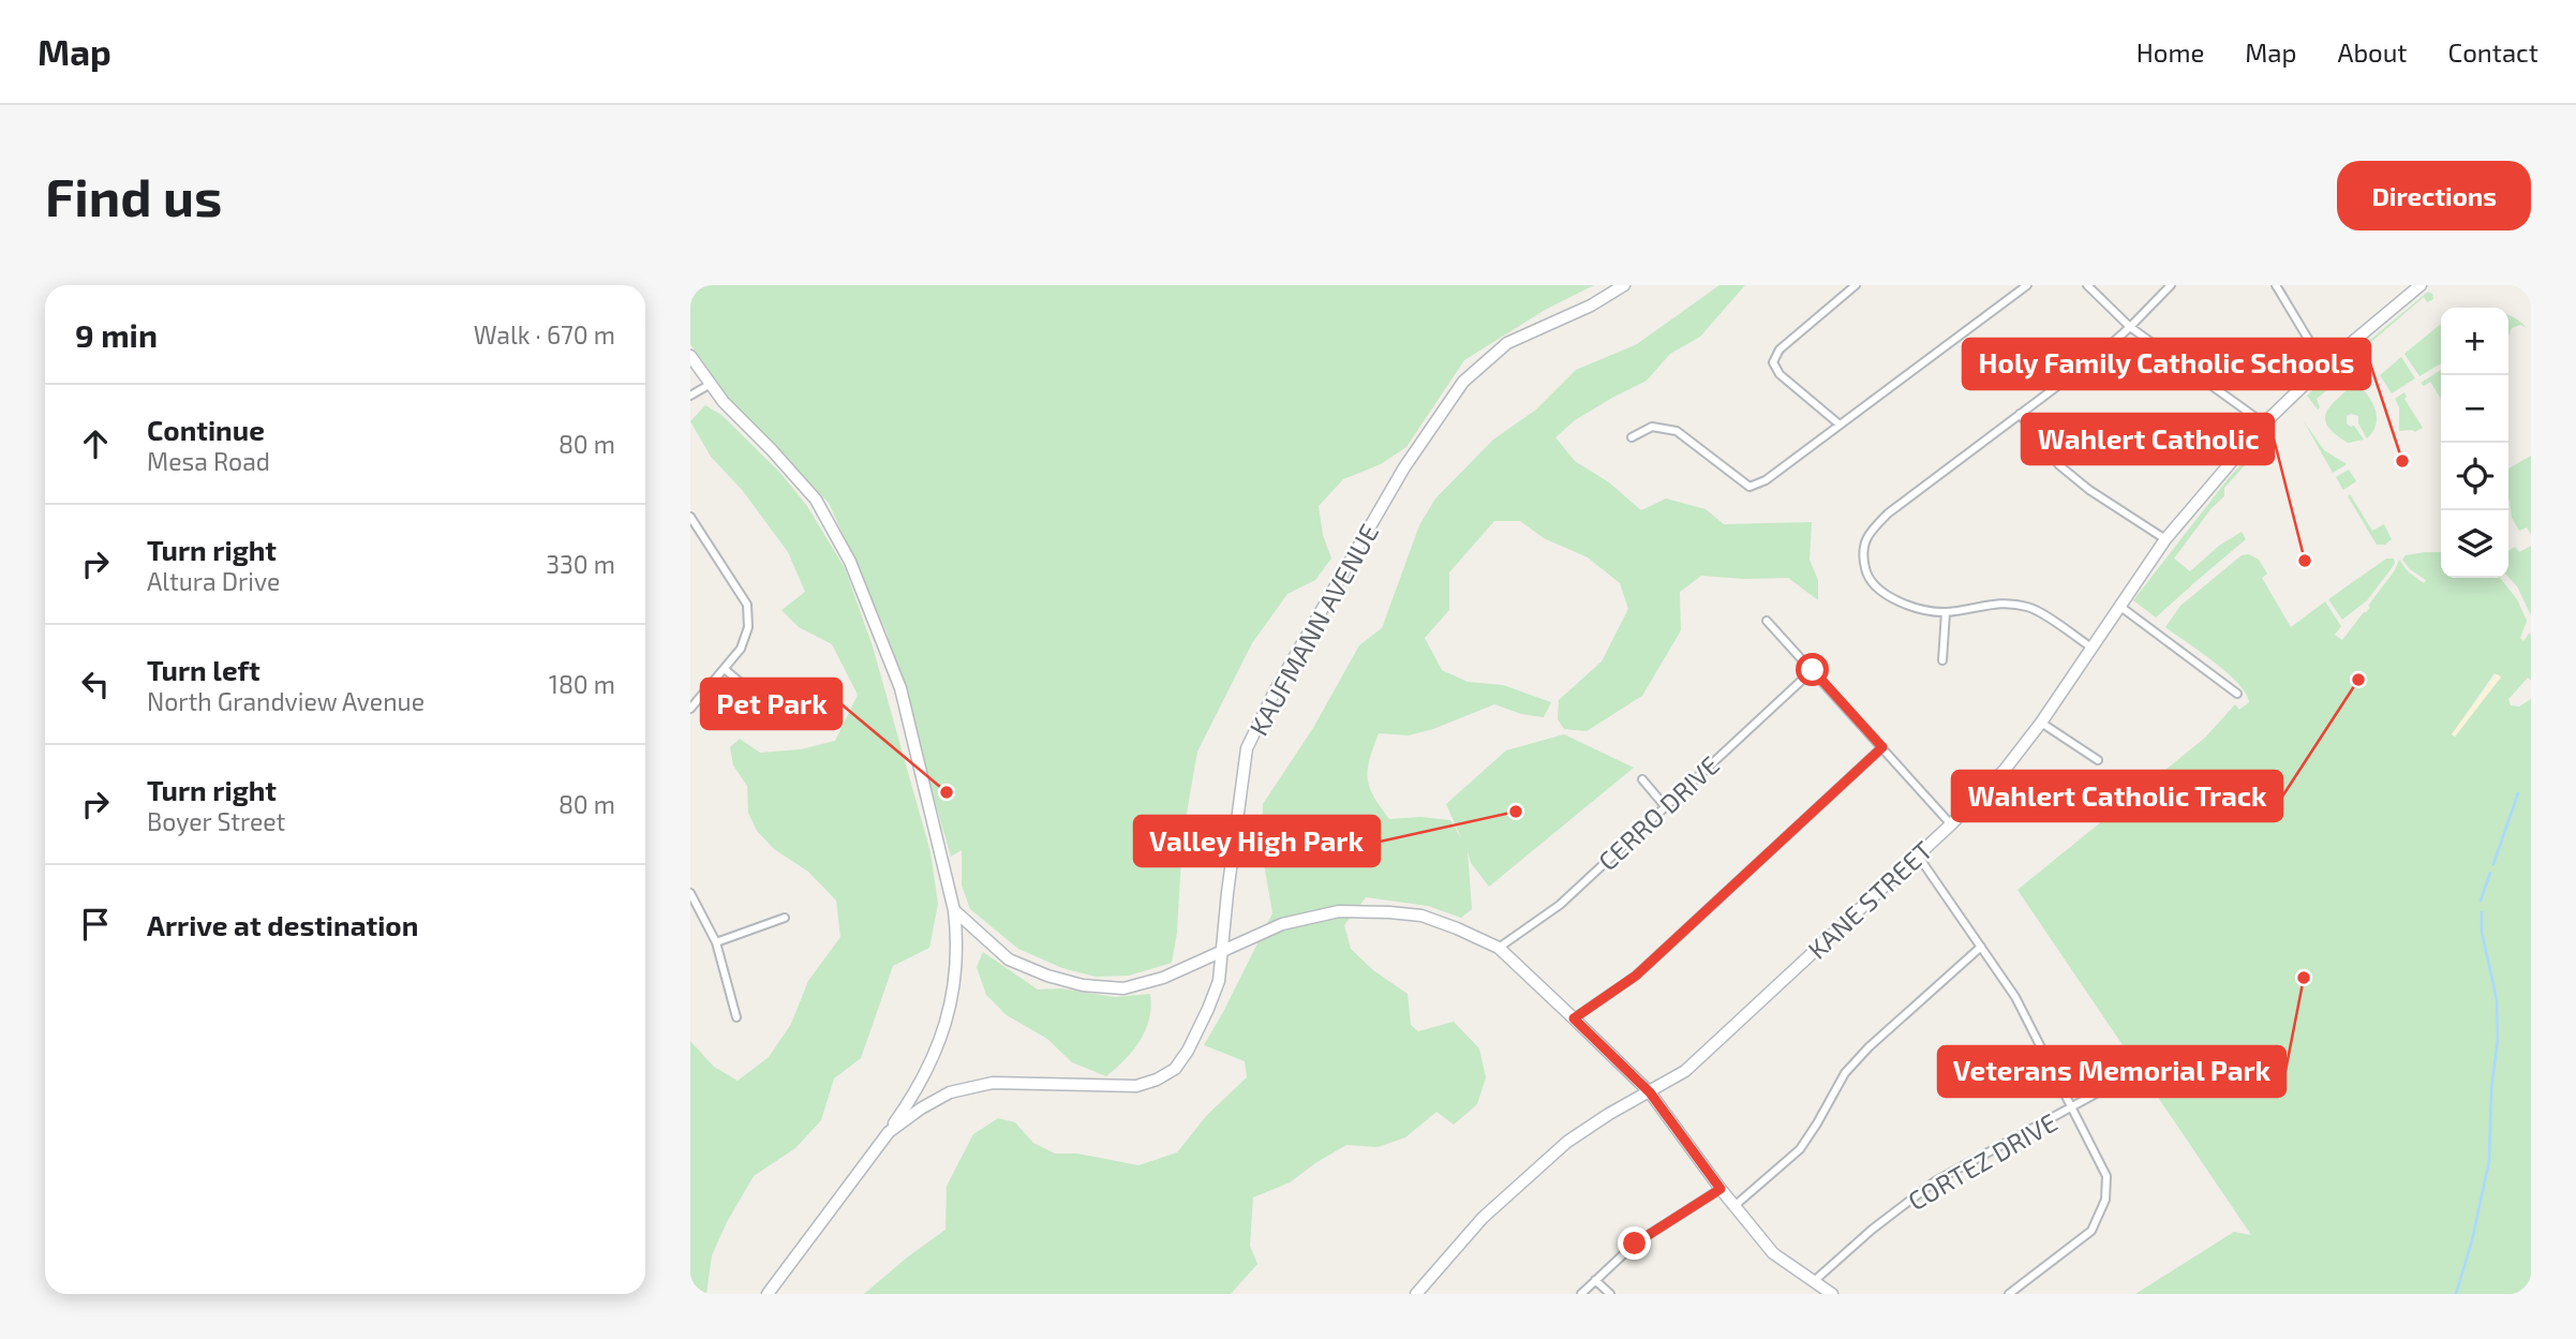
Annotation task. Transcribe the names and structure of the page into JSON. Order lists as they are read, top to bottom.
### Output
{
  "streets": {
    "street": [
      "KAUFMANN AVENUE",
      "CERRO DRIVE",
      "KANE STREET",
      "CORTEZ DRIVE"
    ]
  },
  "places": [
    "Holy Family Catholic Schools",
    "Wahlert Catholic",
    "Wahlert Catholic Track",
    "Pet Park",
    "Valley High Park",
    "Veterans Memorial Park"
  ],
  "page": {
    "header": "Map",
    "nav": [
      "Home",
      "Map",
      "About",
      "Contact"
    ],
    "buttons": "Directions",
    "title": "Find us",
    "heading": ["9 min", "Walk · 670 m"],
    "map_buttons": ["+", "−"],
    "list": [
      ["Continue", "Mesa Road", "80 m"],
      ["Turn right", "Altura Drive", "330 m"],
      ["Turn left", "North Grandview Avenue", "180 m"],
      ["Turn right", "Boyer Street", "80 m"],
      "Arrive at destination"
    ]
  }
}
